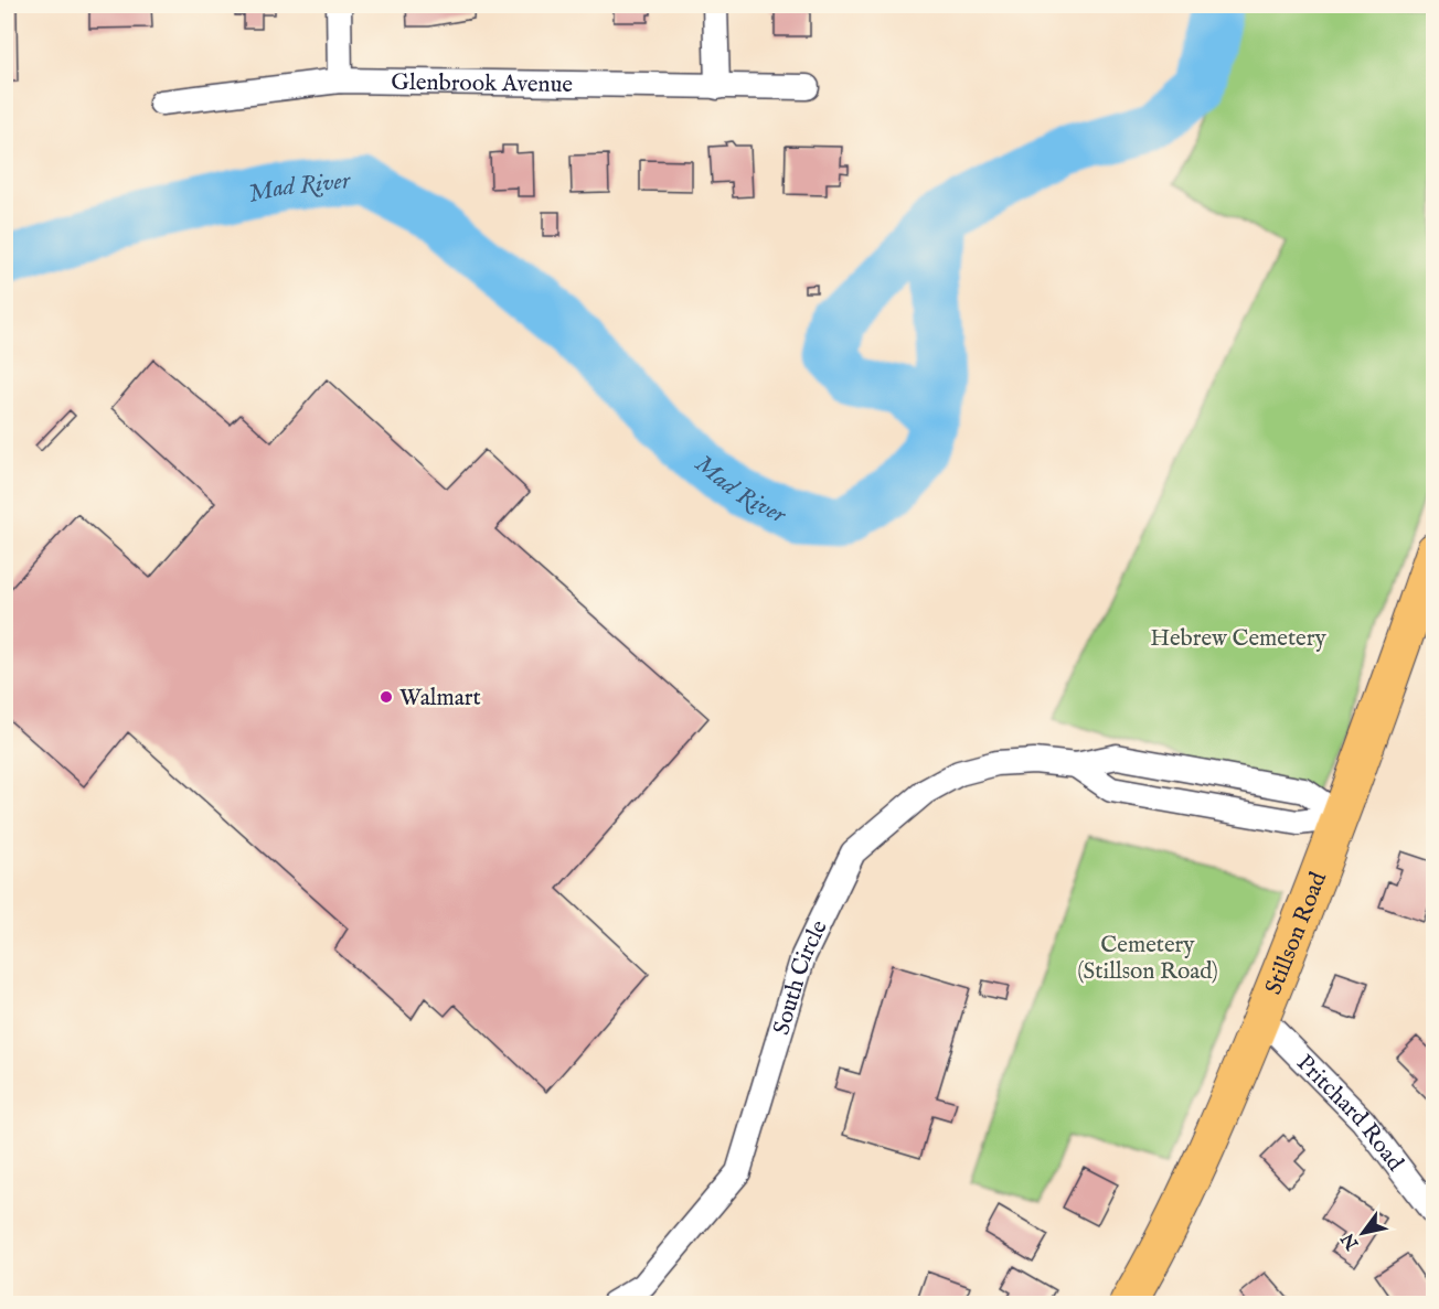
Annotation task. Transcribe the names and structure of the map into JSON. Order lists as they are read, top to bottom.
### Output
{
  "streets": {
    "main road": ["Stillson Road"],
    "street": ["Glenbrook Avenue", "South Circle", "Pritchard Road"]
  },
  "crossings": [
    ["Stillson Road", "South Circle"],
    ["Stillson Road", "Pritchard Road"]
  ],
  "water": ["Mad River"],
  "parks": ["Hebrew Cemetery", "Cemetery (Stillson Road)"],
  "places": ["Walmart"],
  "north": "bottom left"
}
